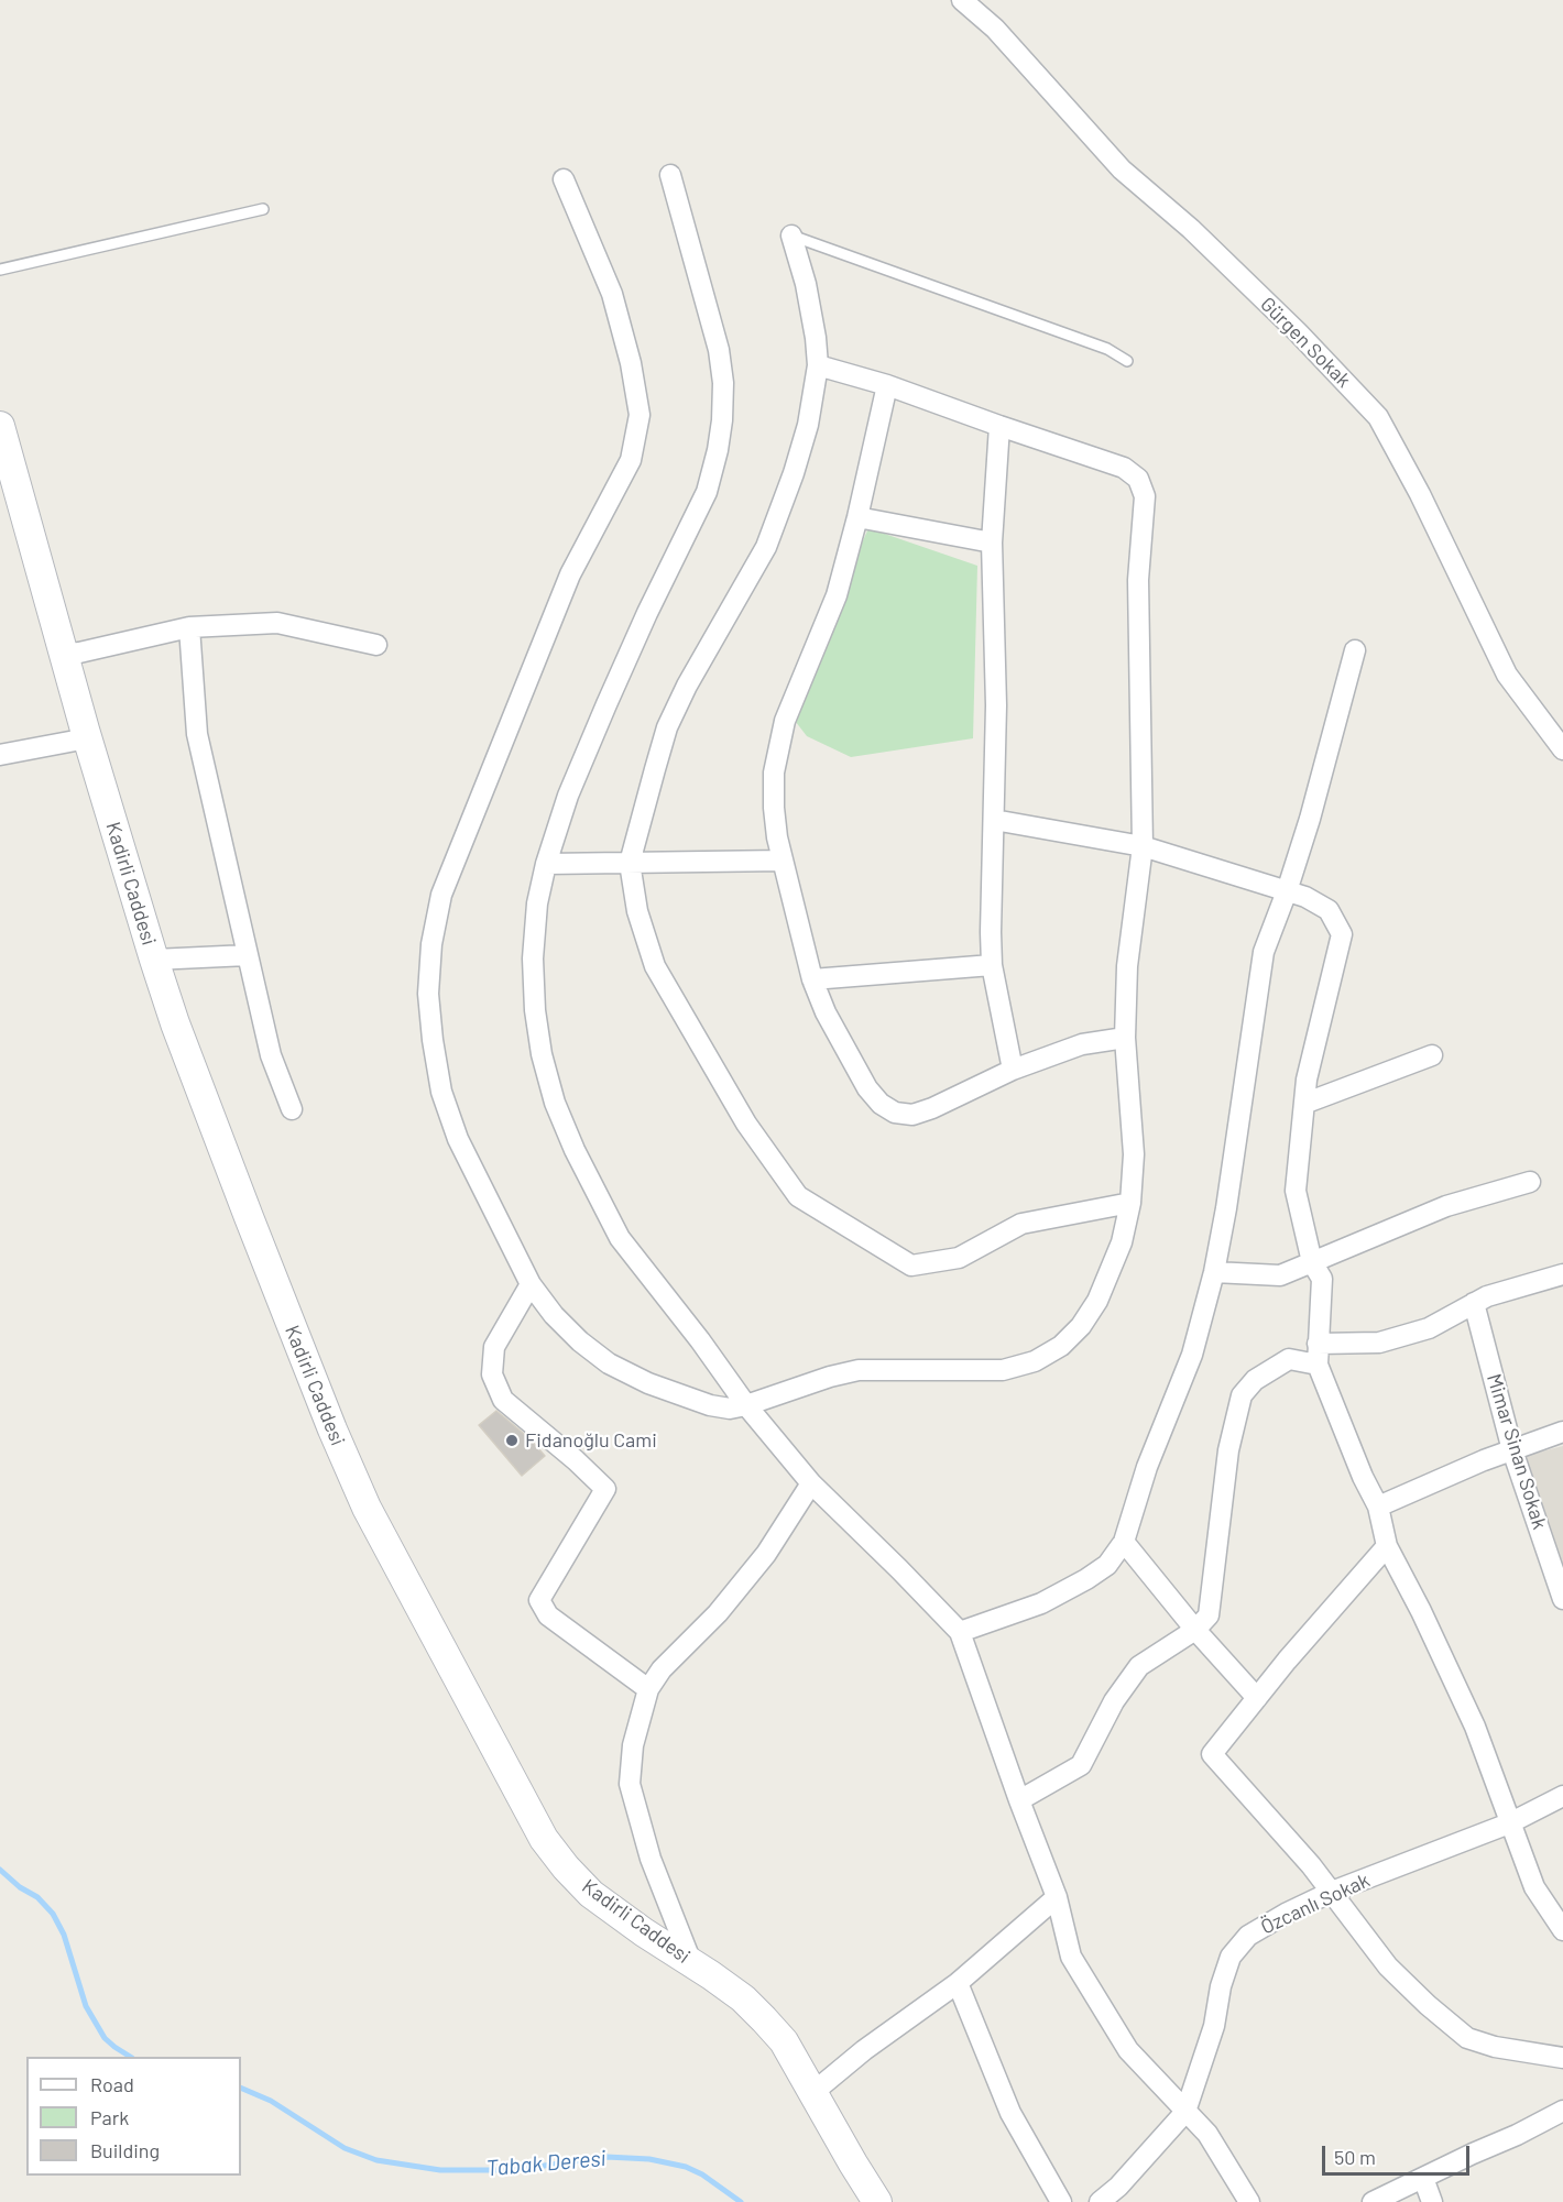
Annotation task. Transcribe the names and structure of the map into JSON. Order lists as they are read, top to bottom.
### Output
{
  "streets": {
    "main road": ["Kadirli Caddesi"],
    "street": ["Gürgen Sokak", "Mimar Sinan Sokak", "Özcanlı Sokak"]
  },
  "water": ["Tabak Deresi"],
  "places": ["Fidanoğlu Cami"],
  "legend": ["Road", "Park", "Building"],
  "scale_bar": "50 m"
}
